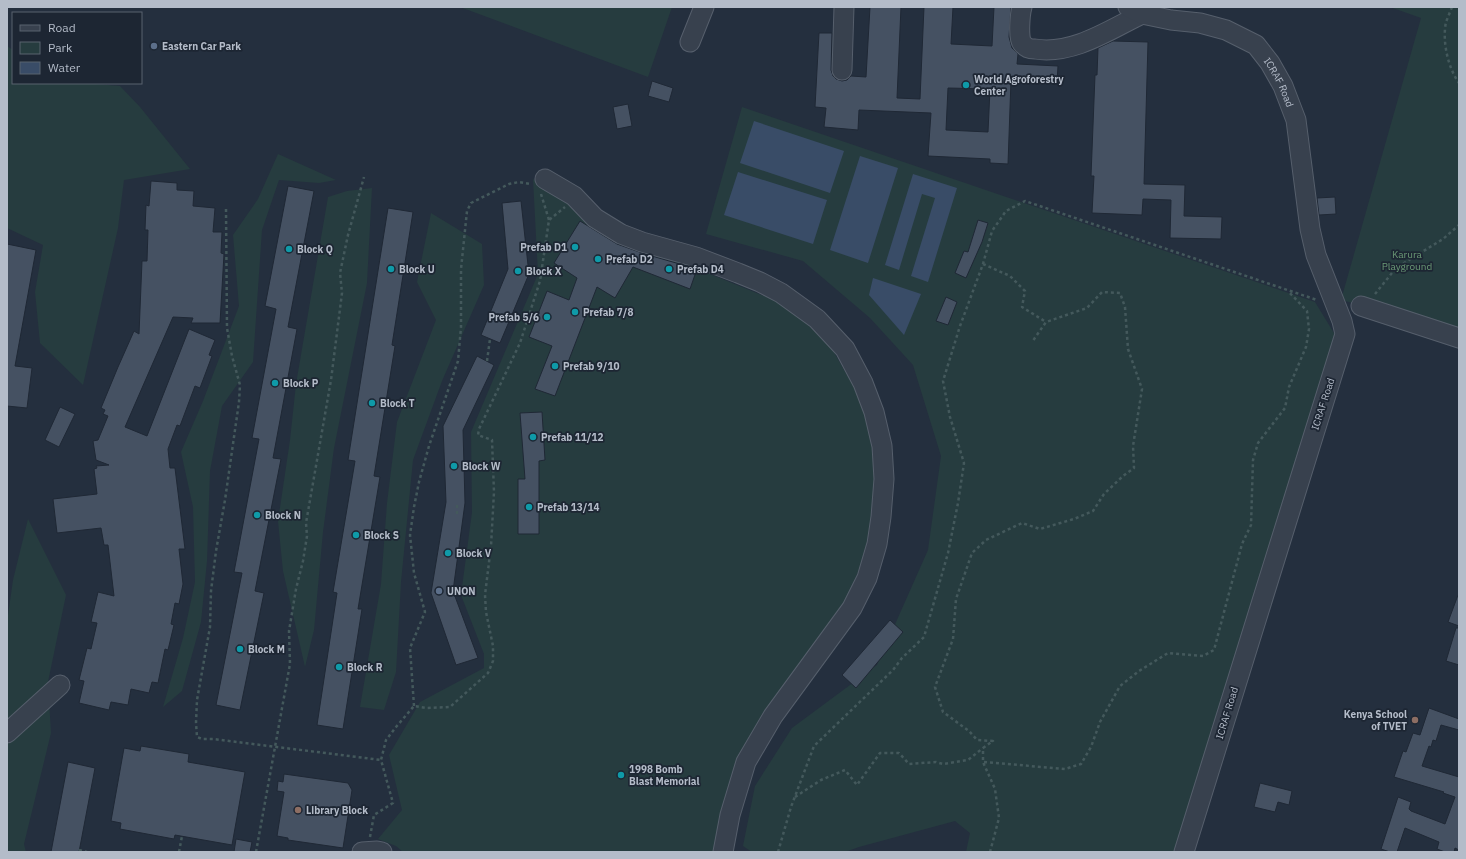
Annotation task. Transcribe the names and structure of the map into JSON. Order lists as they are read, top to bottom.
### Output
{
  "streets": {
    "lane": ["ICRAF Road"]
  },
  "parks": ["Karura Playground"],
  "places": [
    "Eastern Car Park",
    "World Agroforestry Center",
    "Prefab D1",
    "Block Q",
    "Prefab D2",
    "Block U",
    "Prefab D4",
    "Block X",
    "Prefab 7/8",
    "Prefab 5/6",
    "Prefab 9/10",
    "Block P",
    "Block T",
    "Prefab 11/12",
    "Block W",
    "Prefab 13/14",
    "Block N",
    "Block S",
    "Block V",
    "UNON",
    "Block M",
    "Block R",
    "Kenya School of TVET",
    "1998 Bomb Blast Memorial",
    "Library Block"
  ],
  "legend": ["Road", "Park", "Water"]
}
